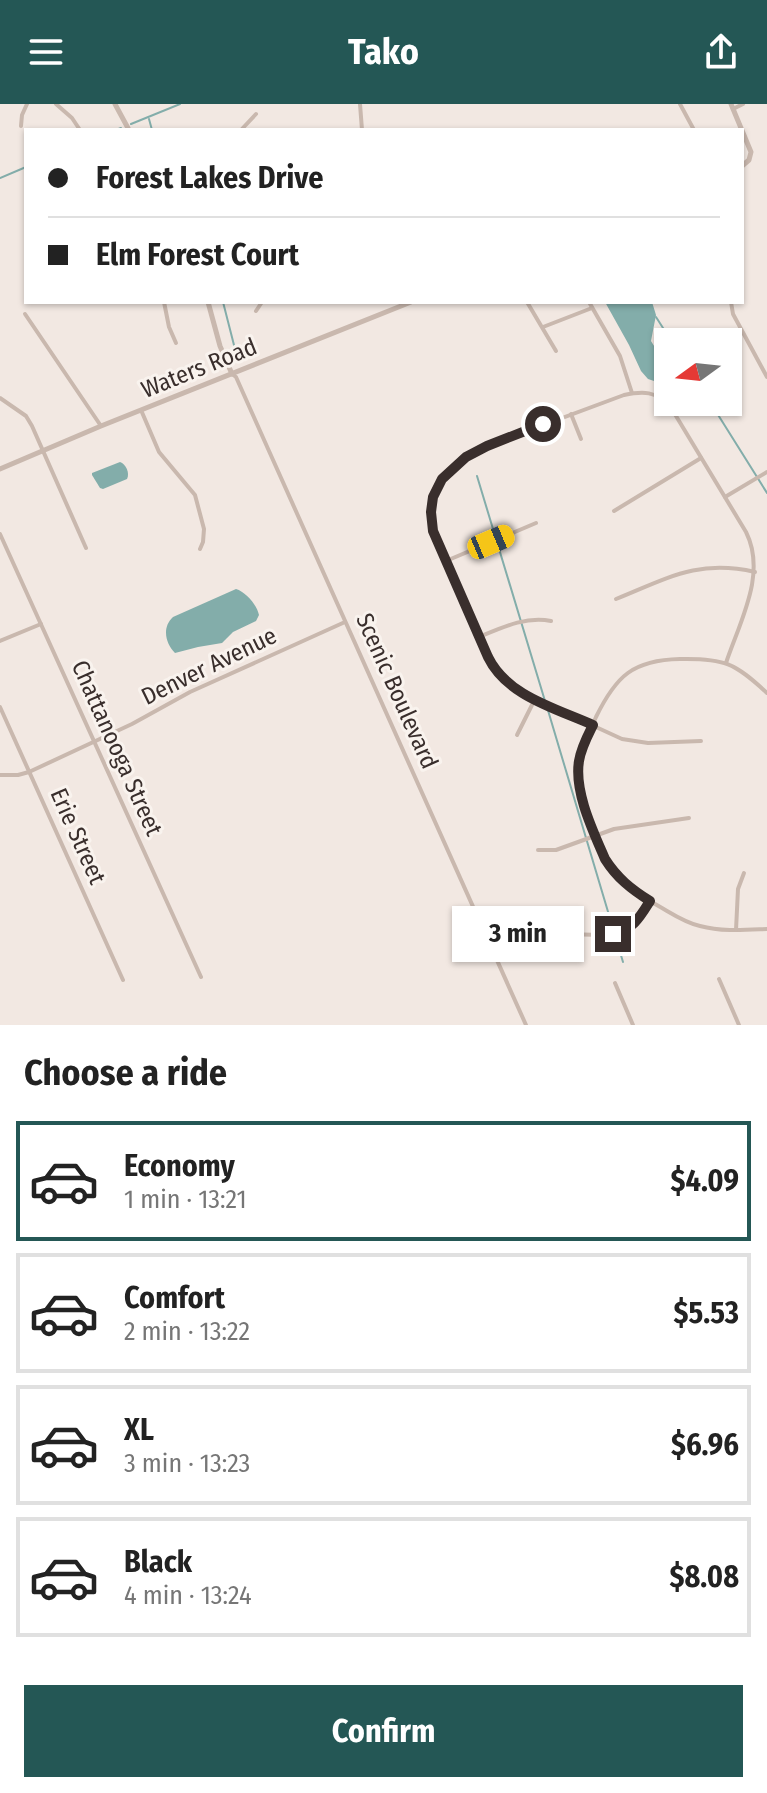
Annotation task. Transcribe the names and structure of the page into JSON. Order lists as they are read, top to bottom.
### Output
{
  "streets": {
    "street": [
      "Waters Road",
      "Denver Avenue",
      "Scenic Boulevard",
      "Chattanooga Street",
      "Erie Street"
    ]
  },
  "crossings": [
    ["Waters Road", "Scenic Boulevard"],
    ["Denver Avenue", "Scenic Boulevard"],
    ["Denver Avenue", "Chattanooga Street"],
    ["Denver Avenue", "Erie Street"]
  ],
  "north": "left",
  "page": {
    "header": "Tako",
    "banner": ["Forest Lakes Drive", "Elm Forest Court"],
    "bubble": "3 min",
    "heading": "Choose a ride",
    "list": [
      {
        "name": "Economy",
        "note": "1 min · 13:21",
        "value": "$4.09"
      },
      {
        "name": "Comfort",
        "note": "2 min · 13:22",
        "value": "$5.53"
      },
      {
        "name": "XL",
        "note": "3 min · 13:23",
        "value": "$6.96"
      },
      {
        "name": "Black",
        "note": "4 min · 13:24",
        "value": "$8.08"
      }
    ],
    "buttons": "Confirm"
  }
}
